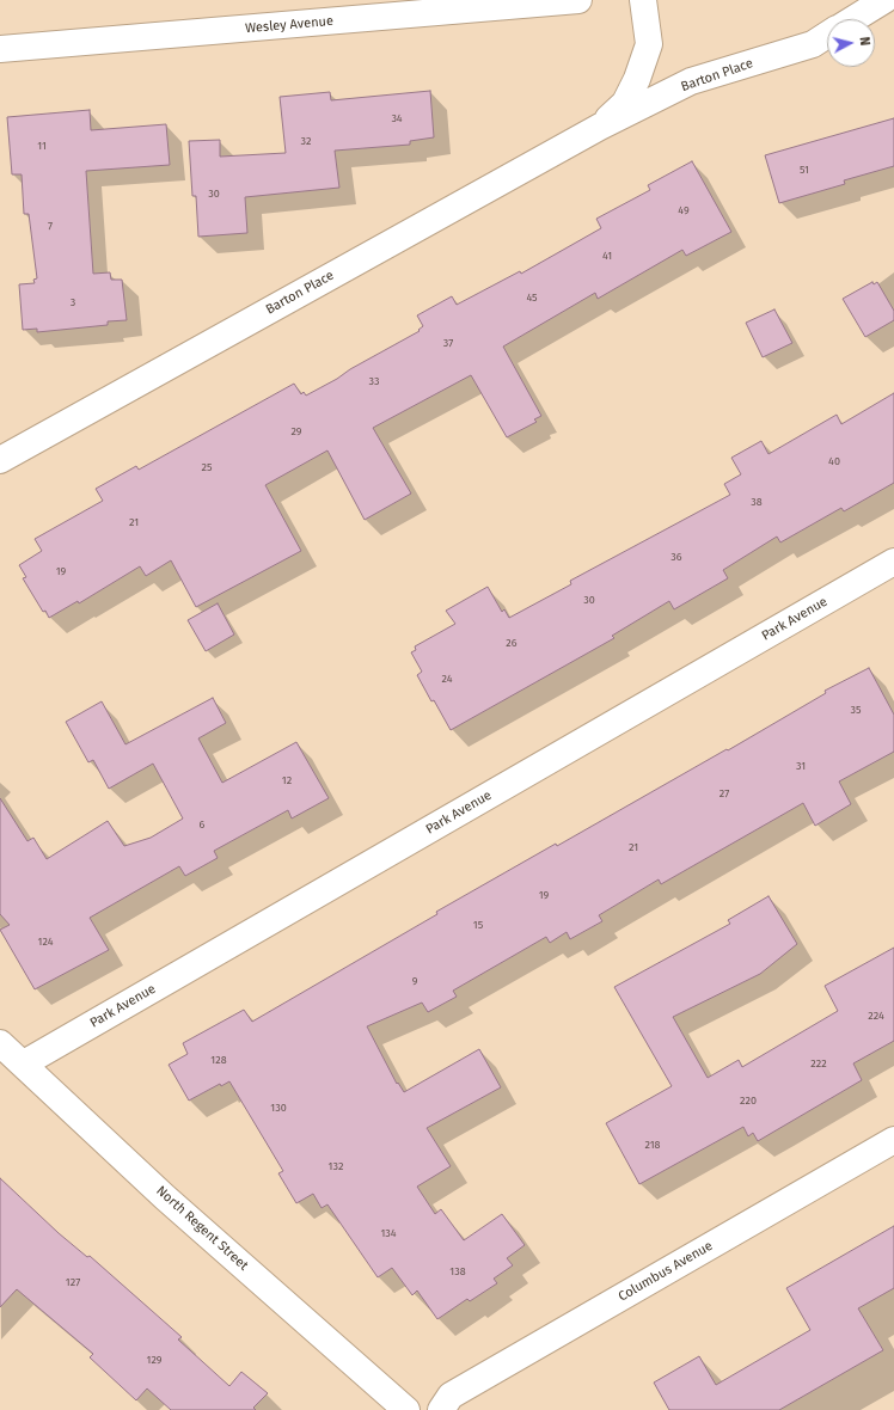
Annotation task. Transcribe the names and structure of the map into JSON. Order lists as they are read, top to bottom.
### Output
{
  "streets": {
    "street": [
      "Wesley Avenue",
      "Barton Place",
      "Park Avenue",
      "North Regent Street",
      "Columbus Avenue"
    ]
  },
  "crossings": [
    ["Park Avenue", "North Regent Street"]
  ],
  "house_numbers": [
    "34",
    "32",
    "11",
    "51",
    "30",
    "49",
    "7",
    "41",
    "45",
    "3",
    "37",
    "33",
    "29",
    "40",
    "25",
    "38",
    "21",
    "36",
    "19",
    "30",
    "26",
    "24",
    "35",
    "31",
    "12",
    "27",
    "6",
    "21",
    "19",
    "15",
    "124",
    "9",
    "224",
    "128",
    "222",
    "220",
    "130",
    "218",
    "132",
    "134",
    "138",
    "127",
    "129"
  ],
  "north": "right"
}
